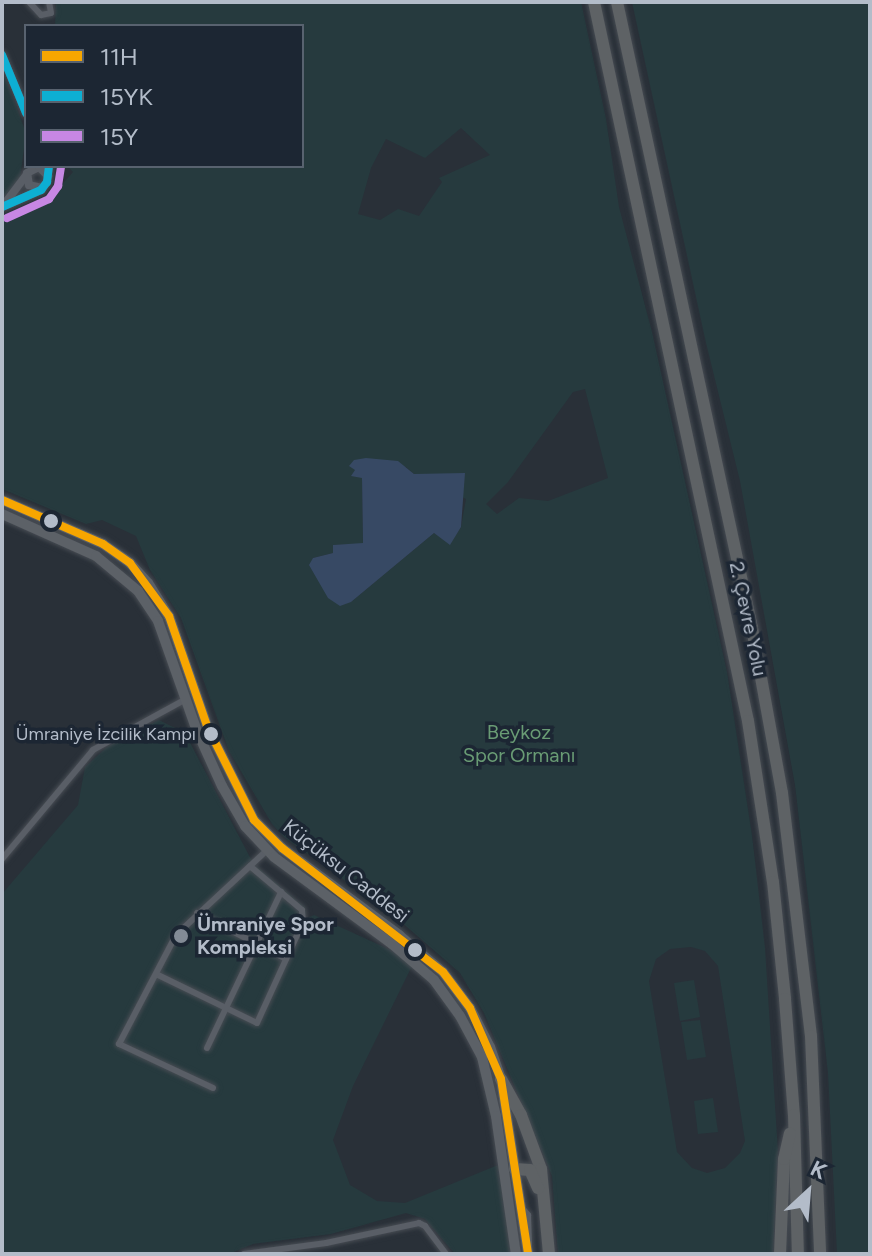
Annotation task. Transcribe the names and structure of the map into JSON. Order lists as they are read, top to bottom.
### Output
{
  "streets": {
    "highway": ["2. Çevre Yolu"],
    "main road": ["Küçüksu Caddesi"]
  },
  "parks": ["Beykoz Spor Ormanı"],
  "places": ["Ümraniye İzcilik Kampı", "Ümraniye Spor Kompleksi"],
  "lines": ["transit line 15YK", "transit line 15Y", "transit line 11H"],
  "legend": ["11H", "15YK", "15Y"],
  "north": "top right"
}
